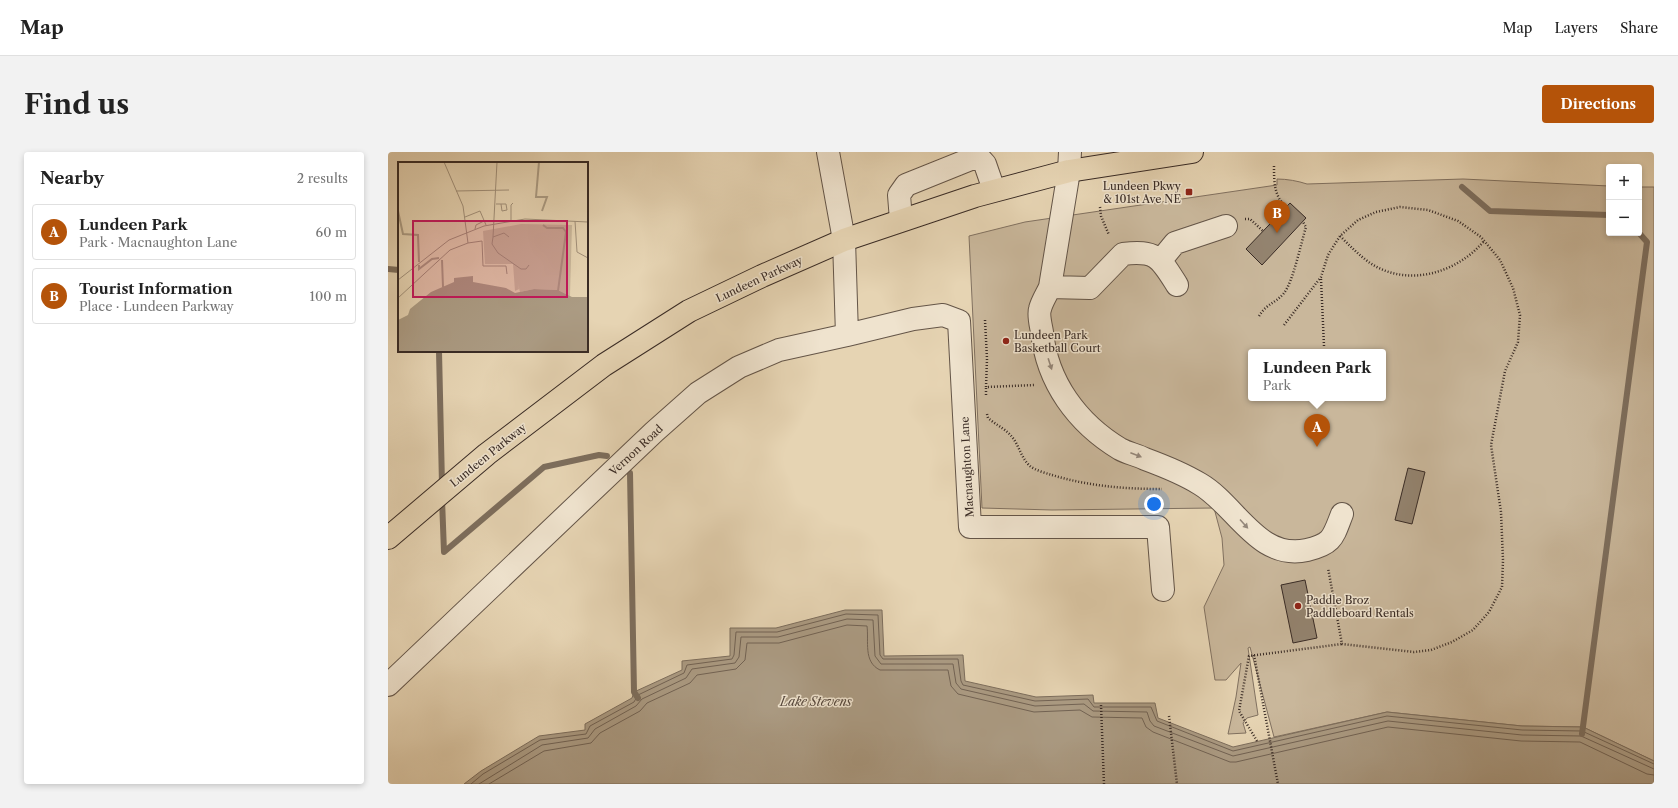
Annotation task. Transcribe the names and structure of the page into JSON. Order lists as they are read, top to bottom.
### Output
{
  "streets": {
    "main road": ["Lundeen Parkway"],
    "street": ["Vernon Road", "Macnaughton Lane"]
  },
  "crossings": [
    ["Vernon Road", "Macnaughton Lane"]
  ],
  "water": ["Lake Stevens"],
  "places": {
    "transit": ["Lundeen Pkwy & 101st Ave NE"],
    "other": ["Lundeen Park Basketball Court", "Paddle Broz Paddleboard Rentals"]
  },
  "page": {
    "header": "Map",
    "nav": ["Map", "Layers", "Share"],
    "buttons": "Directions",
    "title": "Find us",
    "heading": ["Nearby", "2 results"],
    "map_buttons": ["+", "−"],
    "pins": ["B", "A"],
    "list": [
      {
        "mark": "A",
        "name": "Lundeen Park",
        "note": "Park · Macnaughton Lane",
        "value": "60 m"
      },
      {
        "mark": "B",
        "name": "Tourist Information",
        "note": "Place · Lundeen Parkway",
        "value": "100 m"
      }
    ],
    "popup": ["Lundeen Park", "Park"]
  }
}
